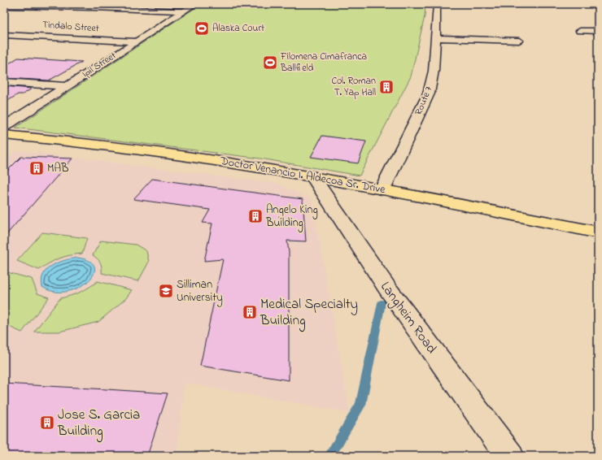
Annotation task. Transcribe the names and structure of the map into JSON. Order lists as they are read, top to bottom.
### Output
{
  "streets": {
    "highway": ["Doctor Venancio I. Aldecoa Sr. Drive"],
    "street": [
      "Tindalo Street",
      "Ipil Street",
      "Route 7",
      "Langheim Road"
    ]
  },
  "crossings": [
    ["Tindalo Street", "Ipil Street"],
    ["Route 7", "Doctor Venancio I. Aldecoa Sr. Drive"],
    ["Doctor Venancio I. Aldecoa Sr. Drive", "Langheim Road"]
  ],
  "places": {
    "sports": ["Alaska Court", "Filomena Cimafranca Ballfield"],
    "building": [
      "Col. Roman T. Yap Hall",
      "MAB",
      "Angelo King Building",
      "Medical Specialty Building",
      "Jose S. Garcia Building"
    ],
    "school or university": ["Silliman University"]
  }
}
